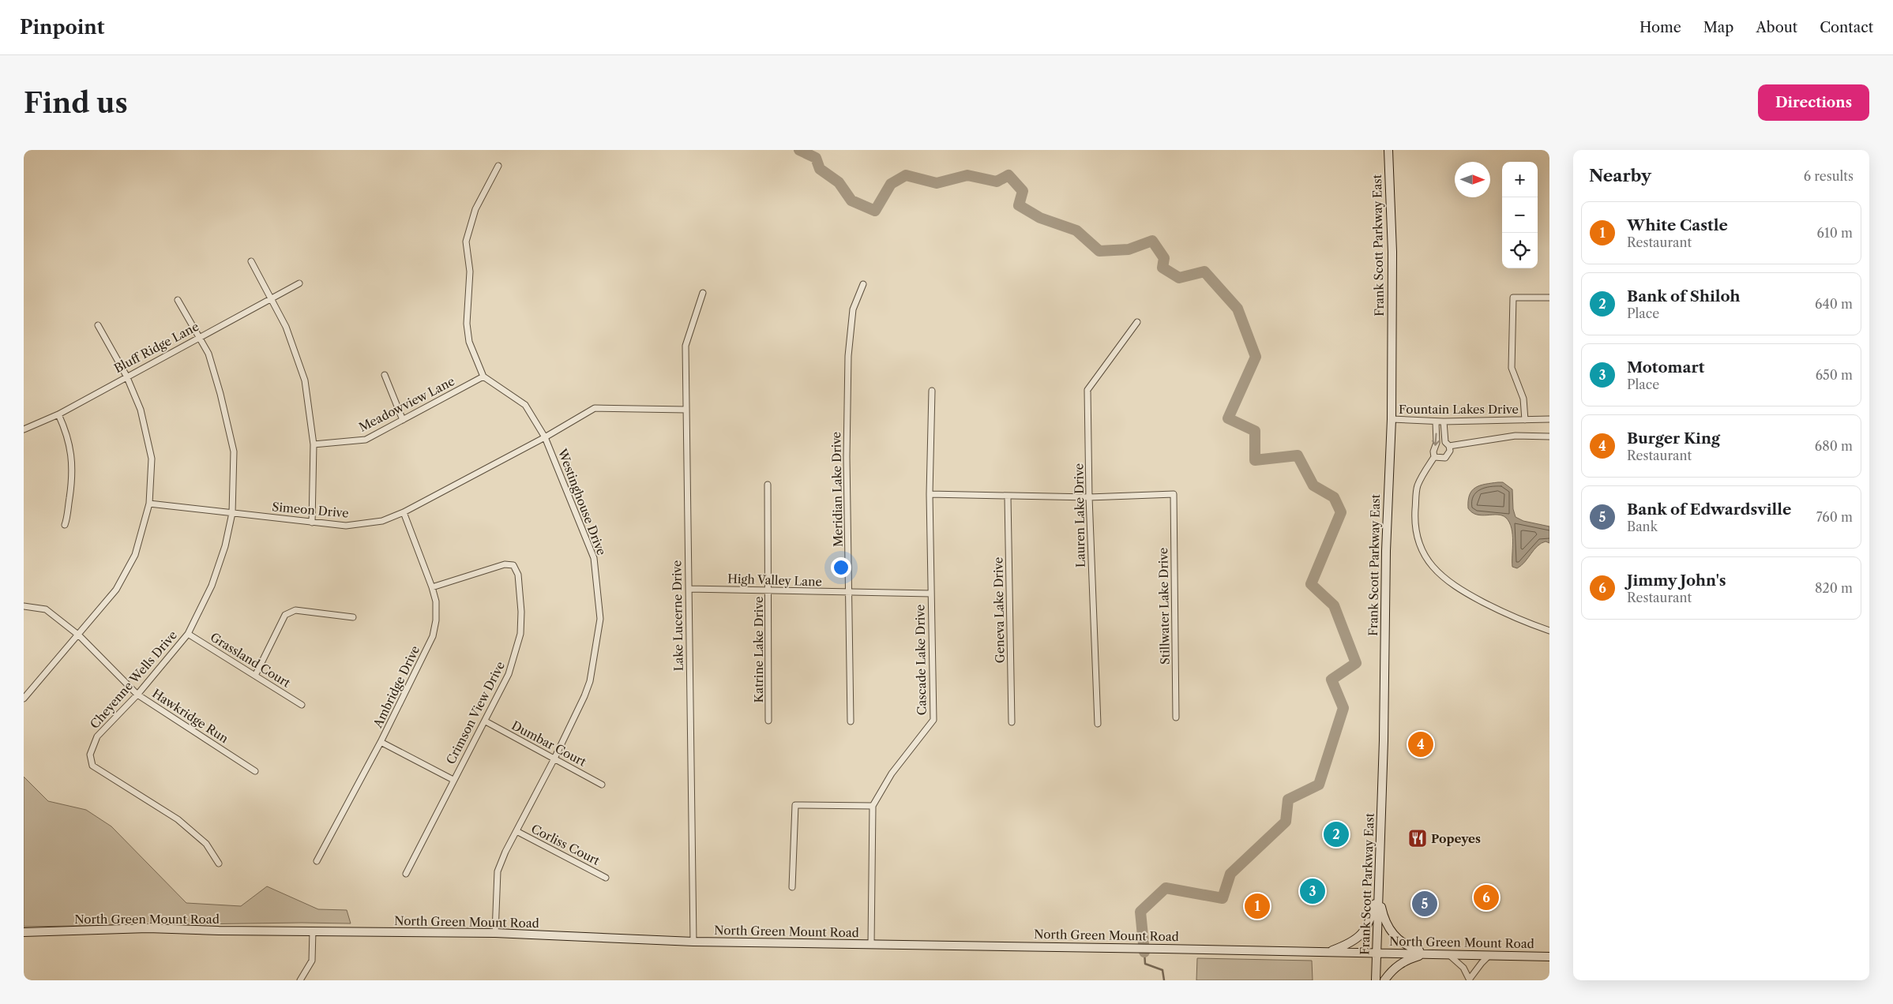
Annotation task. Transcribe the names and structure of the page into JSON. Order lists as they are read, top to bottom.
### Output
{
  "streets": {
    "street": [
      "Frank Scott Parkway East",
      "Bluff Ridge Lane",
      "Meadowview Lane",
      "Fountain Lakes Drive",
      "Meridian Lake Drive",
      "Westinghouse Drive",
      "Simeon Drive",
      "Lauren Lake Drive",
      "High Valley Lane",
      "Stillwater Lake Drive",
      "Geneva Lake Drive",
      "Lake Lucerne Drive",
      "Katrine Lake Drive",
      "Grassland Court",
      "Cascade Lake Drive",
      "Cheyenne Wells Drive",
      "Ambridge Drive",
      "Crimson View Drive",
      "Hawkridge Run",
      "Dumbar Court",
      "Corliss Court",
      "North Green Mount Road"
    ]
  },
  "crossings": [
    ["Frank Scott Parkway East", "Fountain Lakes Drive"],
    ["Frank Scott Parkway East", "North Green Mount Road"],
    ["Bluff Ridge Lane", "Cheyenne Wells Drive"],
    ["Meadowview Lane", "Westinghouse Drive"],
    ["Meridian Lake Drive", "High Valley Lane"],
    ["Westinghouse Drive", "Simeon Drive"],
    ["Westinghouse Drive", "Dumbar Court"],
    ["Westinghouse Drive", "Corliss Court"],
    ["Westinghouse Drive", "North Green Mount Road"],
    ["Simeon Drive", "Lake Lucerne Drive"],
    ["Simeon Drive", "Cheyenne Wells Drive"],
    ["Simeon Drive", "Ambridge Drive"],
    ["Lauren Lake Drive", "Stillwater Lake Drive"],
    ["High Valley Lane", "Lake Lucerne Drive"],
    ["High Valley Lane", "Katrine Lake Drive"],
    ["High Valley Lane", "Cascade Lake Drive"],
    ["Lake Lucerne Drive", "North Green Mount Road"],
    ["Grassland Court", "Cheyenne Wells Drive"],
    ["Cheyenne Wells Drive", "Hawkridge Run"],
    ["Ambridge Drive", "Crimson View Drive"],
    ["Crimson View Drive", "Dumbar Court"]
  ],
  "places": {
    "restaurant": ["Popeyes"]
  },
  "north": "right",
  "page": {
    "header": "Pinpoint",
    "nav": [
      "Home",
      "Map",
      "About",
      "Contact"
    ],
    "buttons": "Directions",
    "title": "Find us",
    "heading": ["Nearby", "6 results"],
    "map_buttons": ["+", "−"],
    "list": [
      {
        "mark": "1",
        "name": "White Castle",
        "note": "Restaurant",
        "value": "610 m"
      },
      {
        "mark": "2",
        "name": "Bank of Shiloh",
        "note": "Place",
        "value": "640 m"
      },
      {
        "mark": "3",
        "name": "Motomart",
        "note": "Place",
        "value": "650 m"
      },
      {
        "mark": "4",
        "name": "Burger King",
        "note": "Restaurant",
        "value": "680 m"
      },
      {
        "mark": "5",
        "name": "Bank of Edwardsville",
        "note": "Bank",
        "value": "760 m"
      },
      {
        "mark": "6",
        "name": "Jimmy John's",
        "note": "Restaurant",
        "value": "820 m"
      }
    ],
    "pins": [
      "4",
      "2",
      "3",
      "6",
      "5",
      "1"
    ]
  }
}
